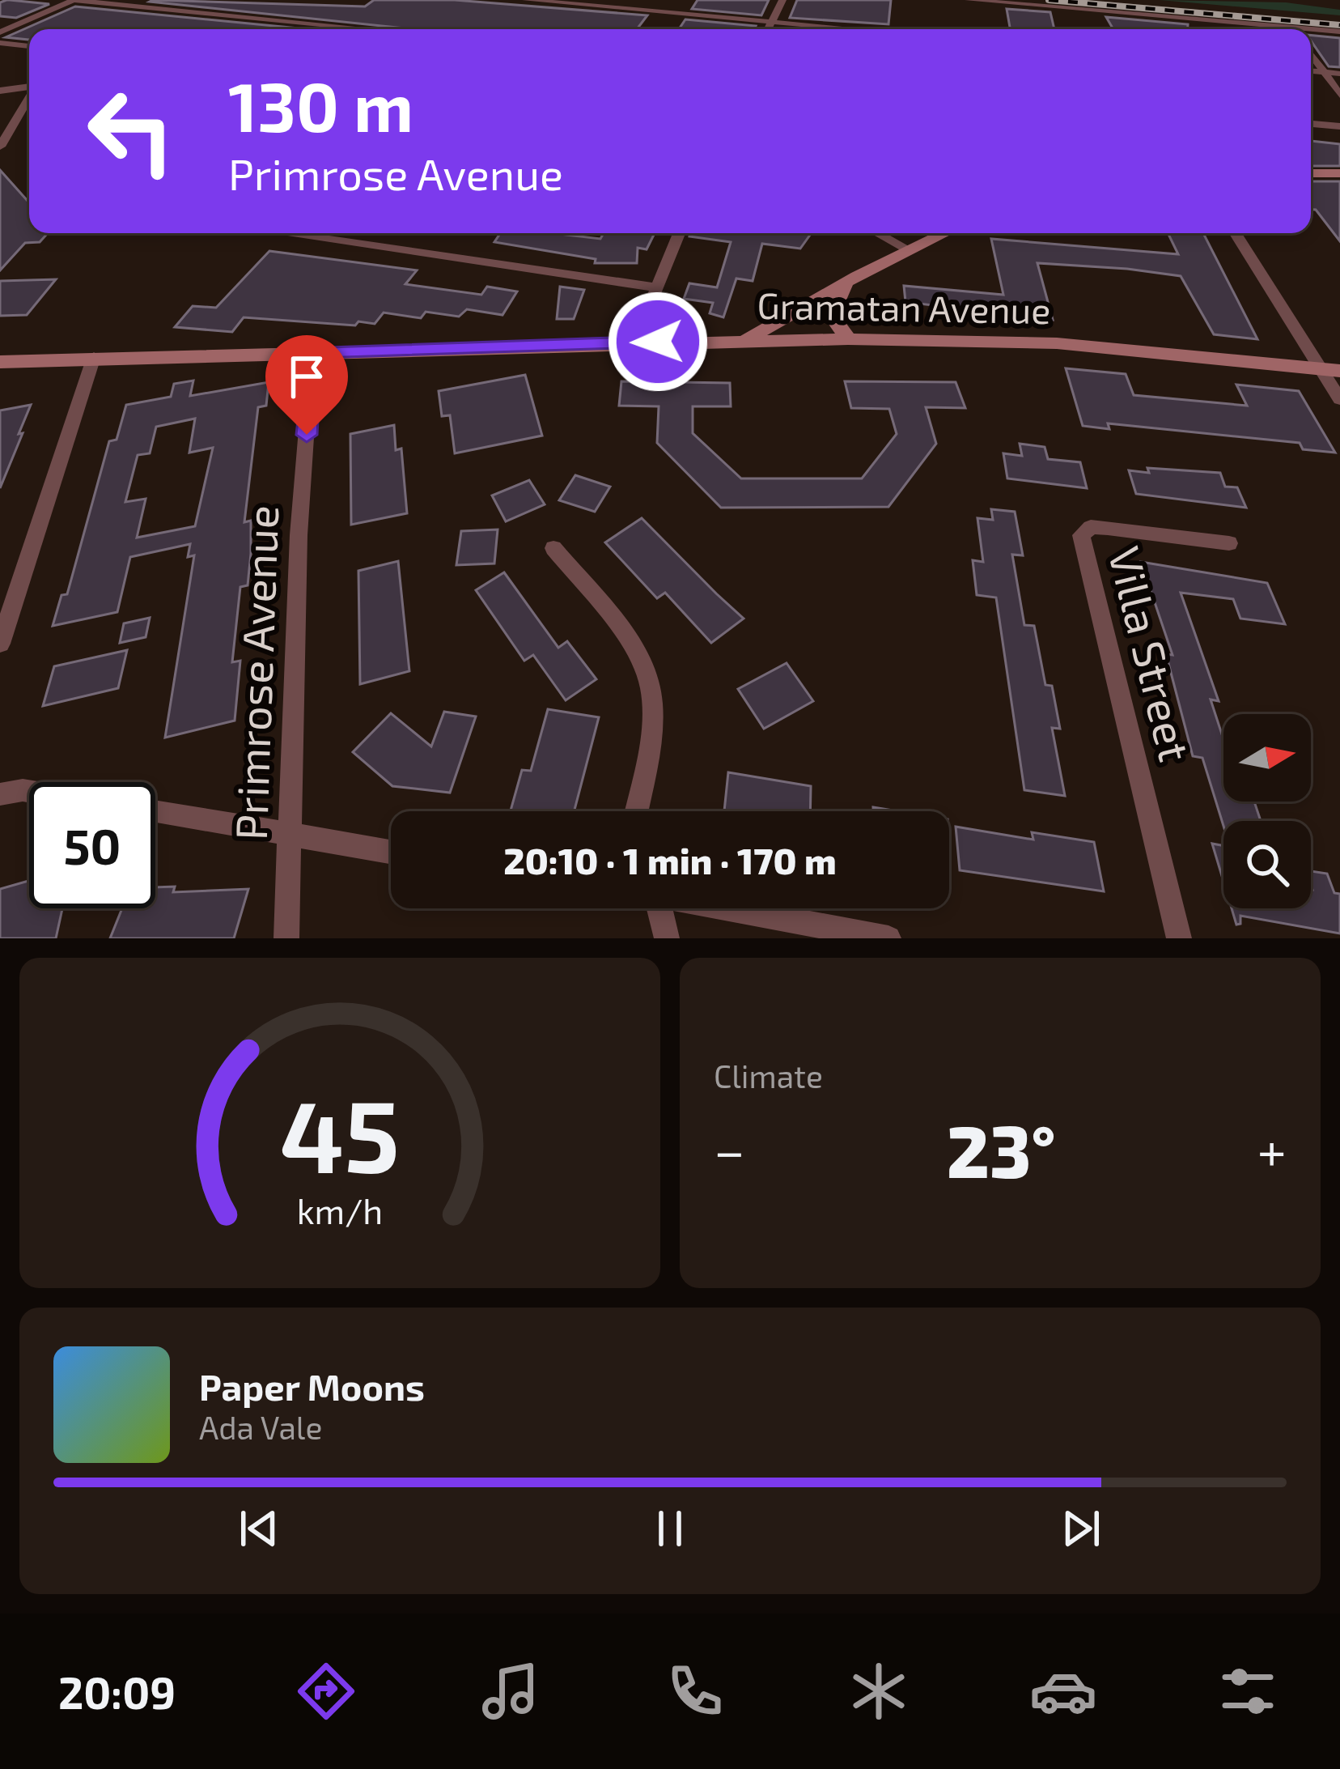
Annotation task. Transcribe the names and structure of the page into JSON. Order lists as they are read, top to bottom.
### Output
{
  "streets": {
    "main road": ["Gramatan Avenue"],
    "street": ["Villa Street", "Primrose Avenue"]
  },
  "crossings": [
    ["Gramatan Avenue", "Primrose Avenue"]
  ],
  "north": "right",
  "page": {
    "turn": ["130 m", "Primrose Avenue"],
    "limit": "50",
    "trip": "20:10 · 1 min · 170 m",
    "tile": "Climate",
    "heat": ["−", "23°", "+"],
    "song": ["Paper Moons", "Ada Vale"],
    "tabs": "20:09",
    "gauge": ["45", "km/h"]
  }
}
